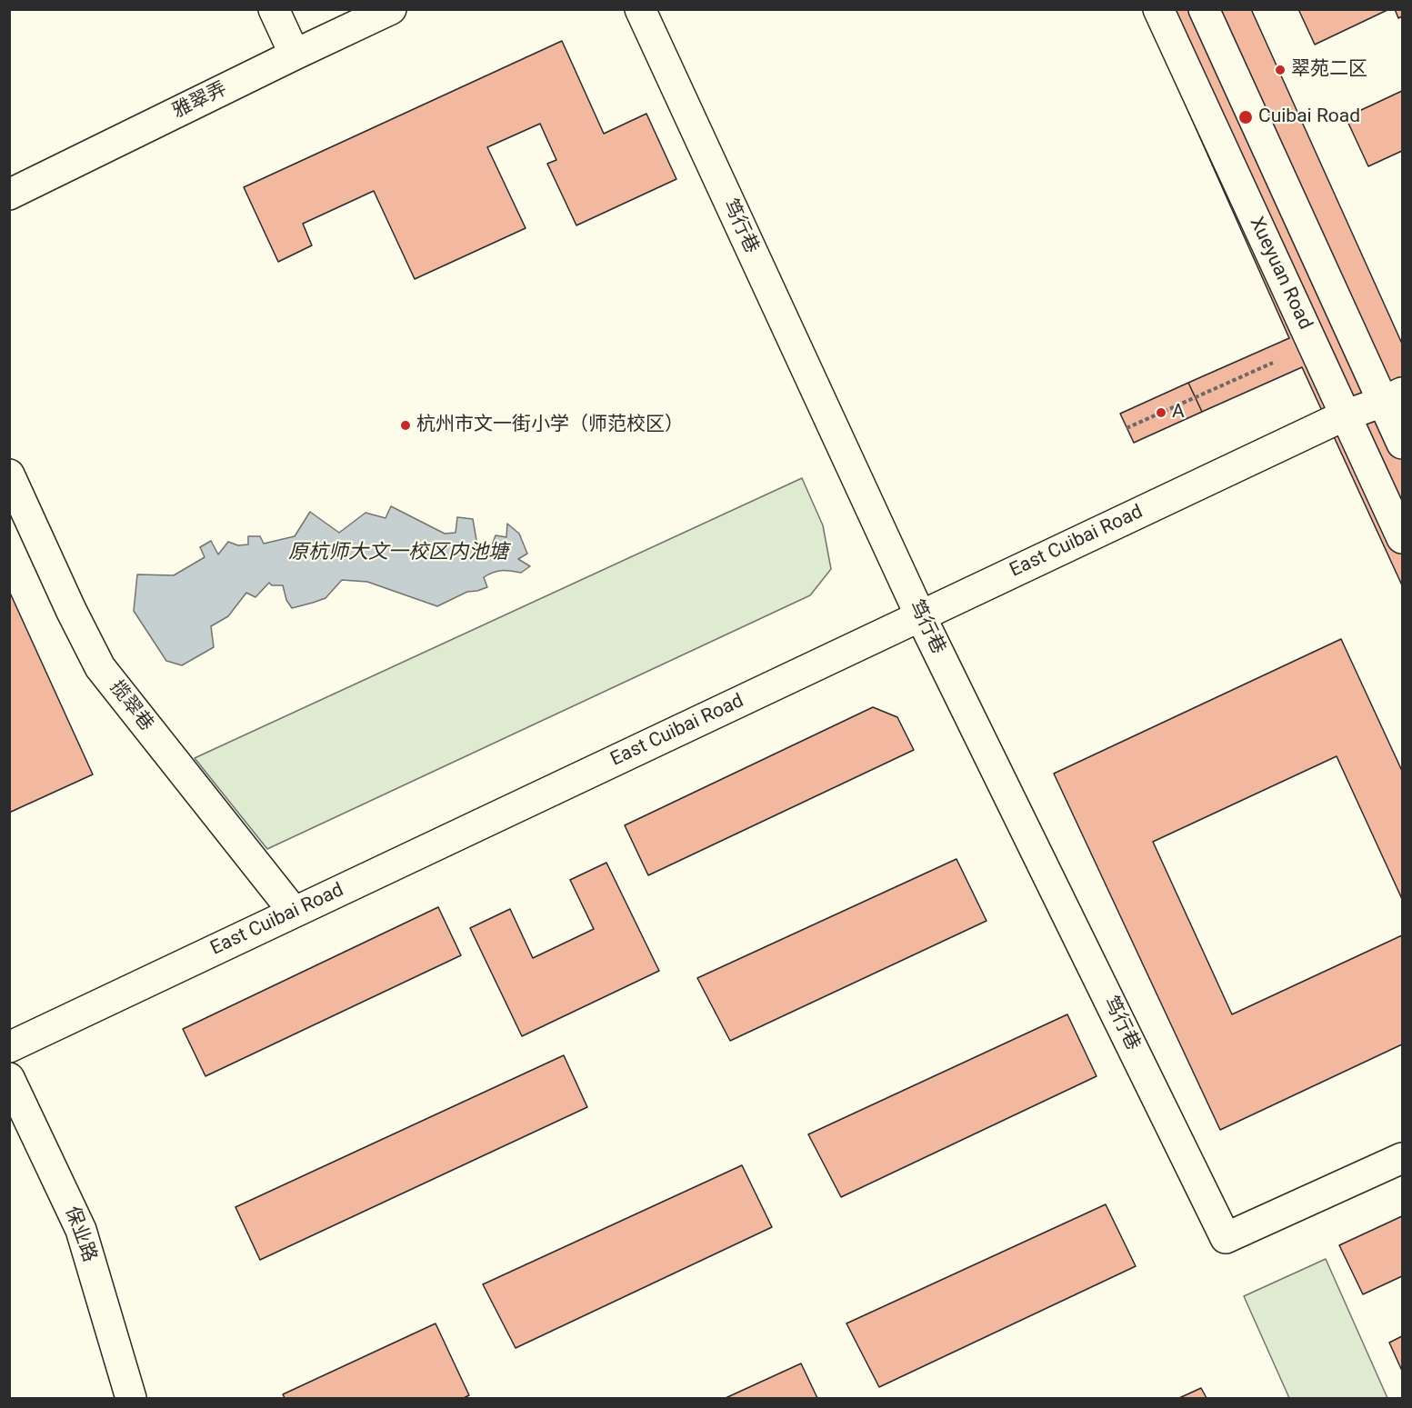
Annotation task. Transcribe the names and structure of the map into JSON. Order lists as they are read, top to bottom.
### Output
{
  "streets": {
    "street": [
      "雅翠弄",
      "笃行巷",
      "Xueyuan Road",
      "East Cuibai Road",
      "揽翠巷",
      "保业路"
    ]
  },
  "crossings": [
    ["笃行巷", "East Cuibai Road"],
    ["Xueyuan Road", "East Cuibai Road"],
    ["East Cuibai Road", "揽翠巷"]
  ],
  "water": ["原杭师大文一校区内池塘"],
  "places": [
    "翠苑二区",
    "Cuibai Road",
    "A",
    "杭州市文一街小学（师范校区）"
  ]
}
